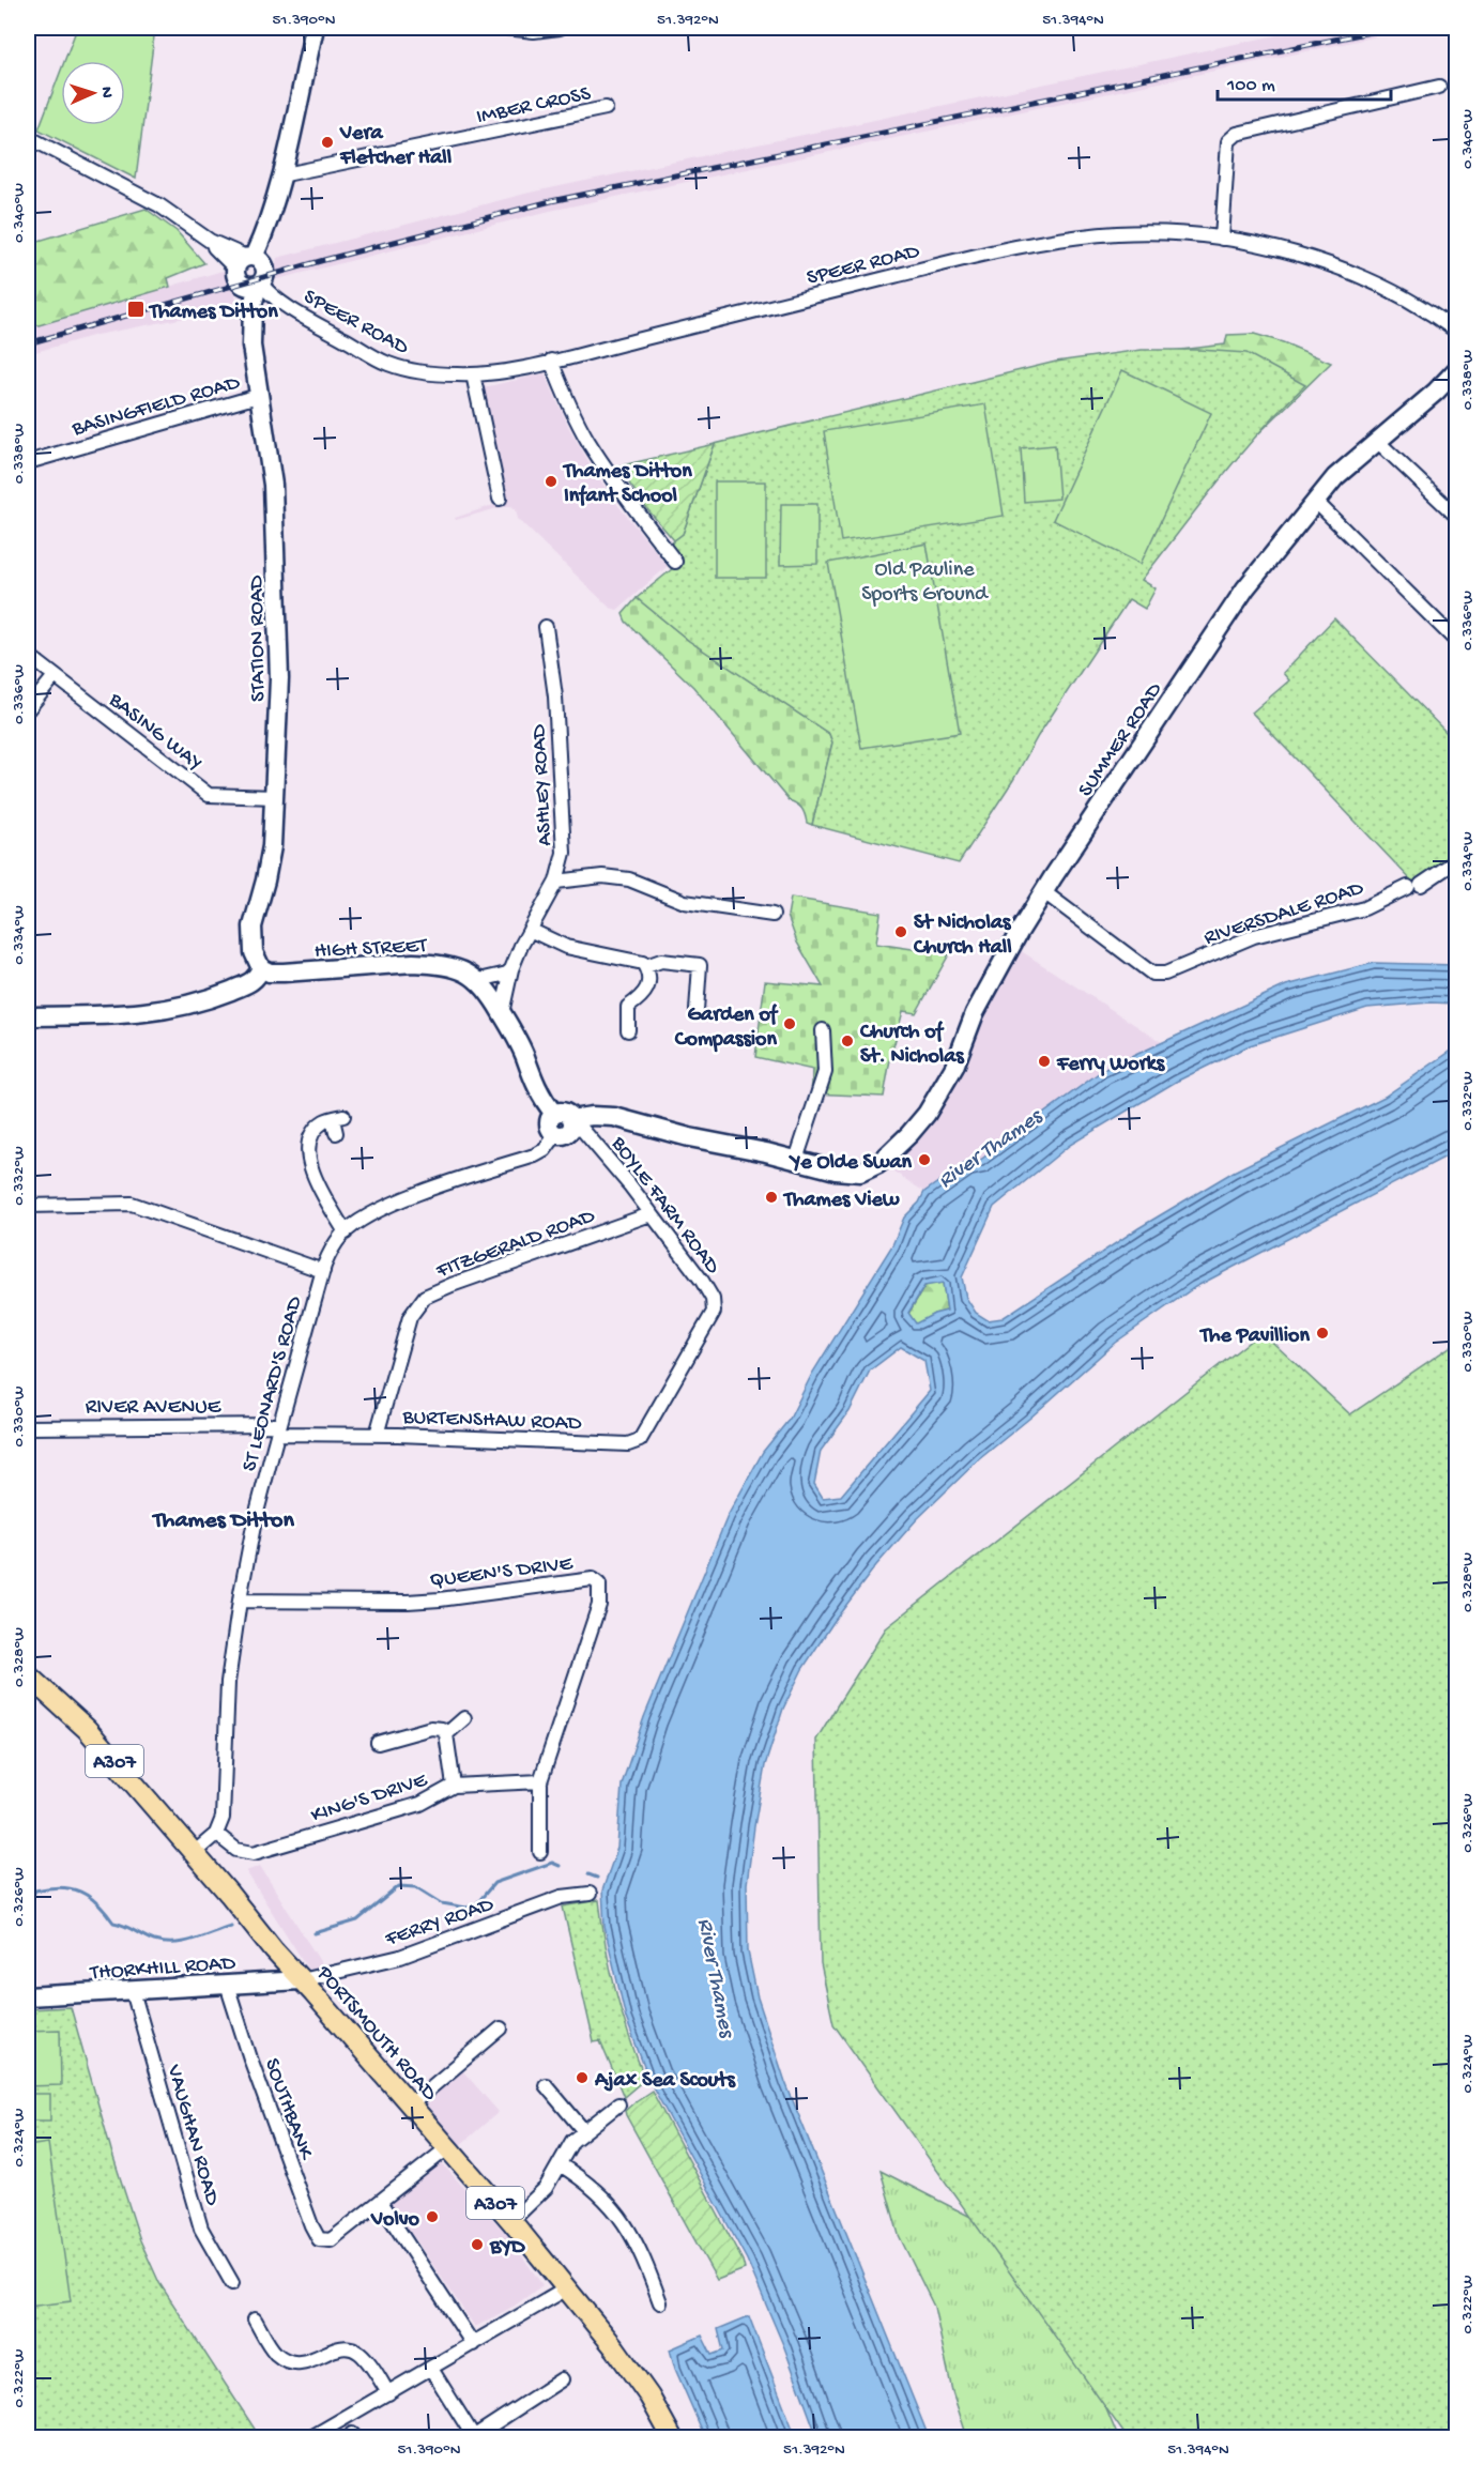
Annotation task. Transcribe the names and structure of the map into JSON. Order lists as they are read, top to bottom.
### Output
{
  "streets": {
    "main road": ["A307", "PORTSMOUTH ROAD"],
    "street": [
      "IMBER CROSS",
      "SPEER ROAD",
      "BASINGFIELD ROAD",
      "STATION ROAD",
      "BASING WAY",
      "SUMMER ROAD",
      "ASHLEY ROAD",
      "RIVERSDALE ROAD",
      "HIGH STREET",
      "BOYLE FARM ROAD",
      "FITZGERALD ROAD",
      "ST LEONARD'S ROAD",
      "RIVER AVENUE",
      "BURTENSHAW ROAD",
      "QUEEN'S DRIVE",
      "KING'S DRIVE",
      "FERRY ROAD",
      "THORKHILL ROAD",
      "SOUTHBANK",
      "VAUGHAN ROAD"
    ]
  },
  "crossings": [
    ["SPEER ROAD", "STATION ROAD"],
    ["BASINGFIELD ROAD", "STATION ROAD"],
    ["STATION ROAD", "BASING WAY"],
    ["STATION ROAD", "HIGH STREET"],
    ["SUMMER ROAD", "RIVERSDALE ROAD"],
    ["BOYLE FARM ROAD", "FITZGERALD ROAD"],
    ["BOYLE FARM ROAD", "ST LEONARD'S ROAD"],
    ["BOYLE FARM ROAD", "BURTENSHAW ROAD"],
    ["FITZGERALD ROAD", "BURTENSHAW ROAD"],
    ["ST LEONARD'S ROAD", "RIVER AVENUE"],
    ["ST LEONARD'S ROAD", "BURTENSHAW ROAD"],
    ["ST LEONARD'S ROAD", "QUEEN'S DRIVE"],
    ["ST LEONARD'S ROAD", "KING'S DRIVE"],
    ["RIVER AVENUE", "BURTENSHAW ROAD"],
    ["QUEEN'S DRIVE", "KING'S DRIVE"],
    ["FERRY ROAD", "THORKHILL ROAD"],
    ["FERRY ROAD", "PORTSMOUTH ROAD"],
    ["THORKHILL ROAD", "PORTSMOUTH ROAD"],
    ["THORKHILL ROAD", "SOUTHBANK"],
    ["THORKHILL ROAD", "VAUGHAN ROAD"]
  ],
  "districts": ["Thames Ditton"],
  "water": ["River Thames"],
  "parks": ["Old Pauline Sports Ground"],
  "places": {
    "other": [
      "Vera Fletcher Hall",
      "Thames Ditton Infant School",
      "St Nicholas Church Hall",
      "Garden of Compassion",
      "Church of St. Nicholas",
      "Ferry Works",
      "Ye Olde Swan",
      "Thames View",
      "The Pavillion",
      "Ajax Sea Scouts",
      "Volvo",
      "BYD"
    ],
    "transit": ["Thames Ditton"]
  },
  "scale_bar": "100 m",
  "north": "right",
  "coordinates": [
    "51.390°N",
    "51.392°N",
    "51.394°N",
    "0.340°W",
    "0.338°W",
    "0.336°W",
    "0.334°W",
    "0.332°W",
    "0.330°W",
    "0.328°W",
    "0.326°W",
    "0.324°W",
    "0.322°W"
  ]
}
